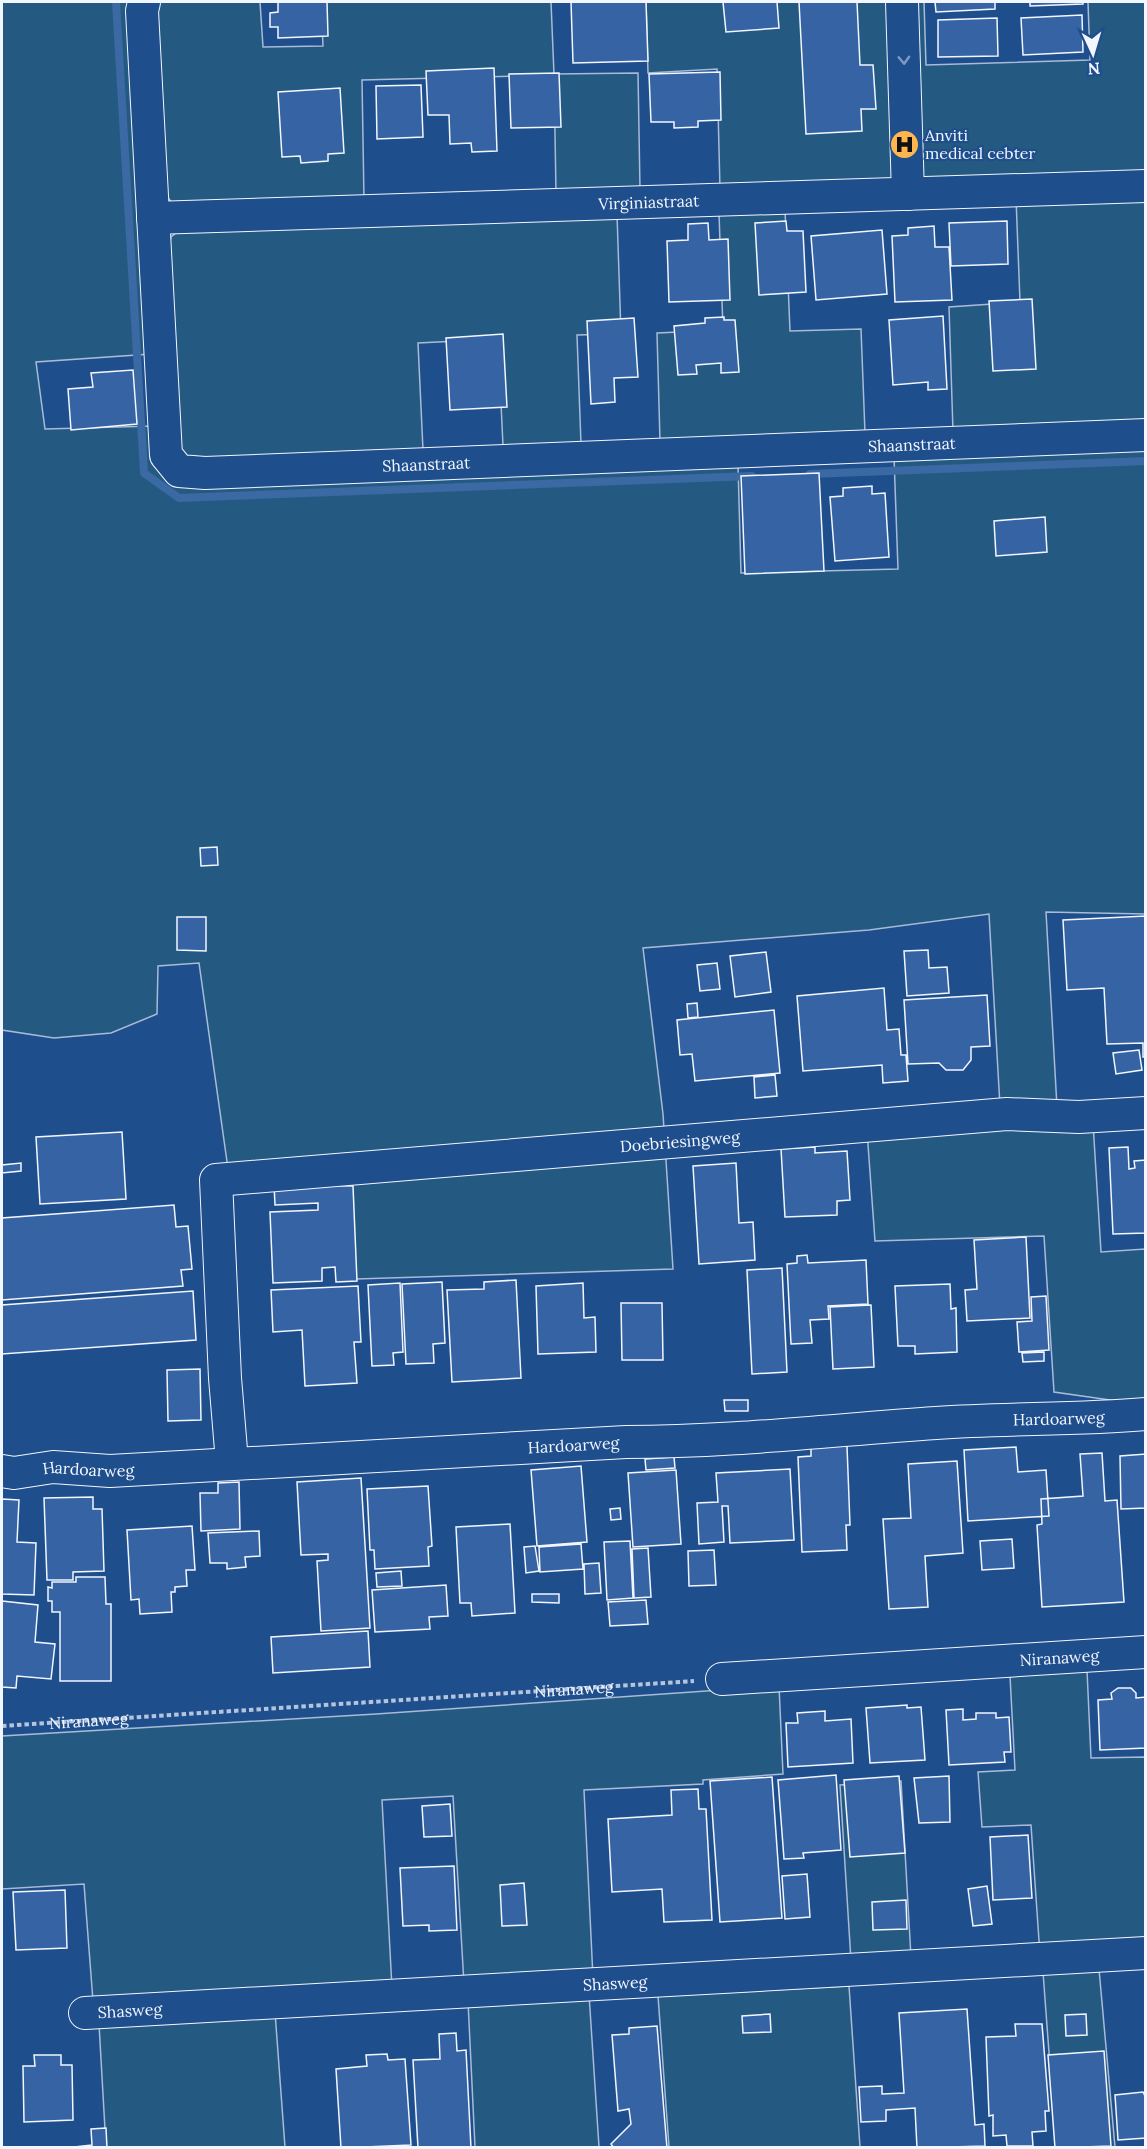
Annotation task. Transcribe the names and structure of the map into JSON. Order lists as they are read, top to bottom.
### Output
{
  "streets": {
    "street": [
      "Virginiastraat",
      "Shaanstraat",
      "Doebriesingweg",
      "Hardoarweg",
      "Niranaweg",
      "Shasweg"
    ]
  },
  "crossings": [
    ["Virginiastraat", "Shaanstraat"],
    ["Doebriesingweg", "Hardoarweg"]
  ],
  "places": {
    "hospital": ["Anviti medical cebter"]
  },
  "north": "bottom"
}
